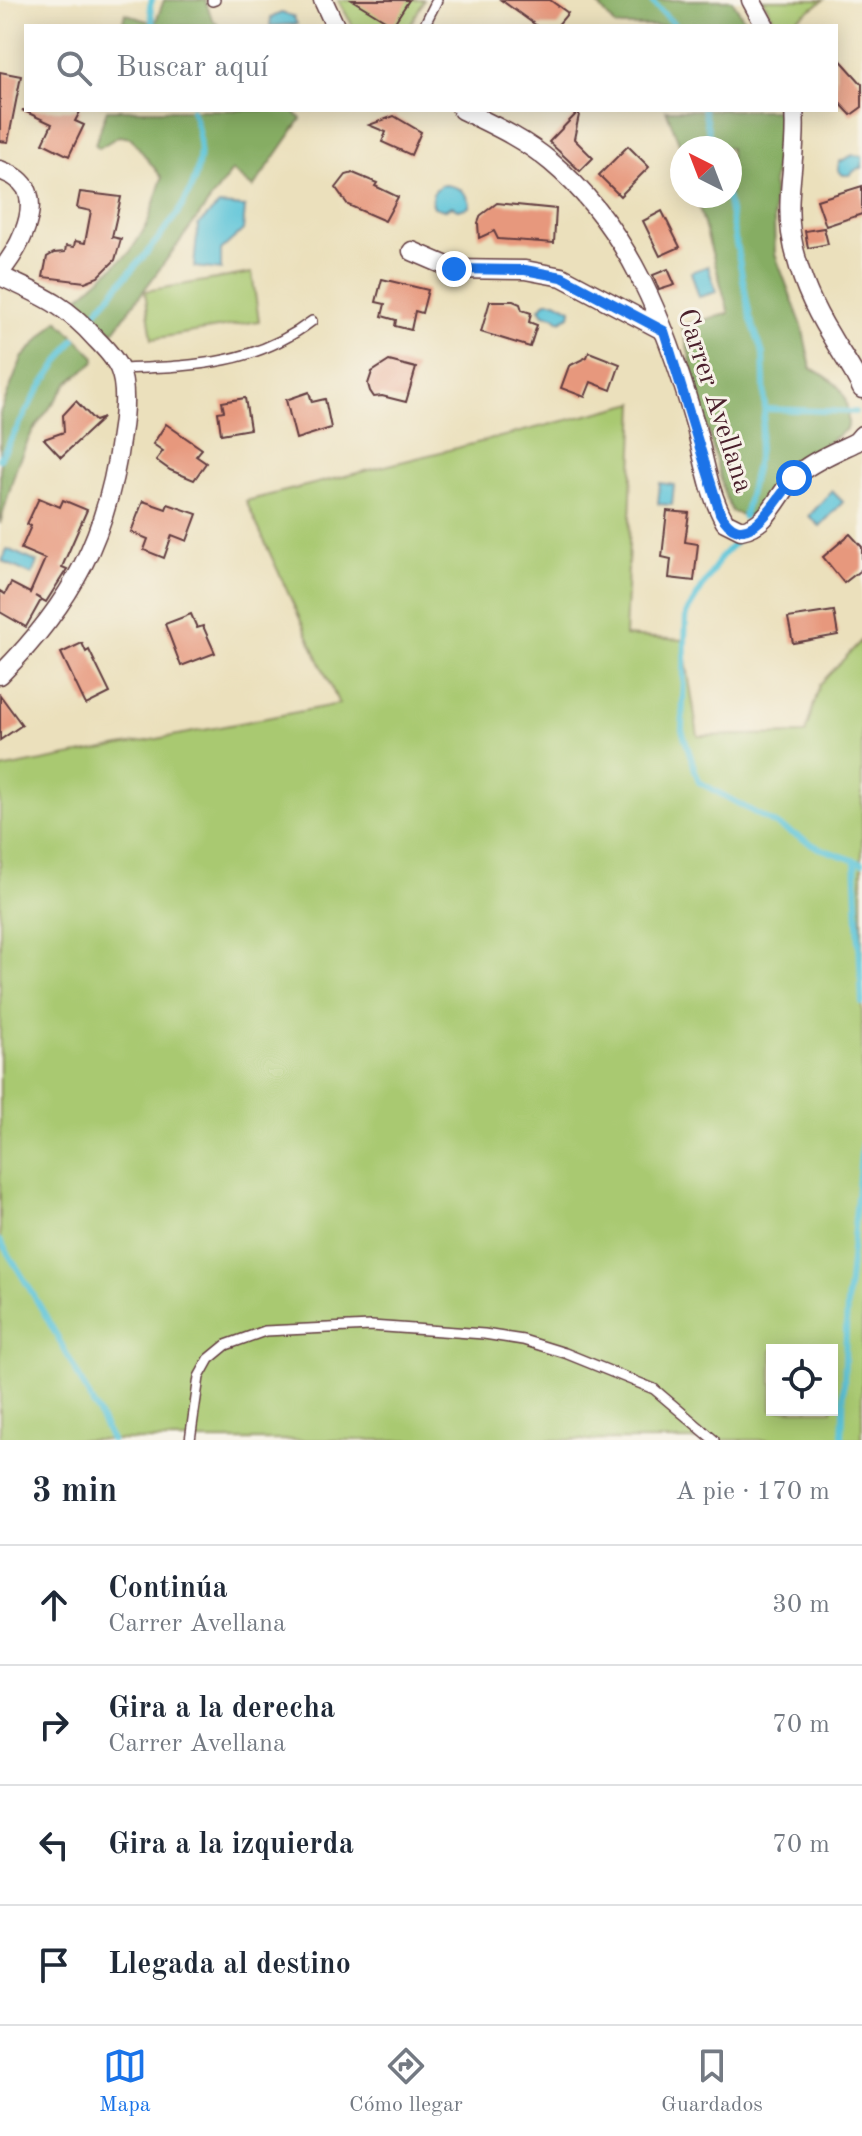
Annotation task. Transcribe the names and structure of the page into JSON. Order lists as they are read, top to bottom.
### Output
{
  "streets": {
    "street": ["Carrer Avellana"]
  },
  "north": "top left",
  "page": {
    "search": "Buscar aquí",
    "heading": ["3 min", "A pie · 170 m"],
    "list": [
      ["Continúa", "Carrer Avellana", "30 m"],
      ["Gira a la derecha", "Carrer Avellana", "70 m"],
      ["Gira a la izquierda", "70 m"],
      "Llegada al destino"
    ],
    "nav": ["Mapa", "Cómo llegar", "Guardados"]
  }
}
